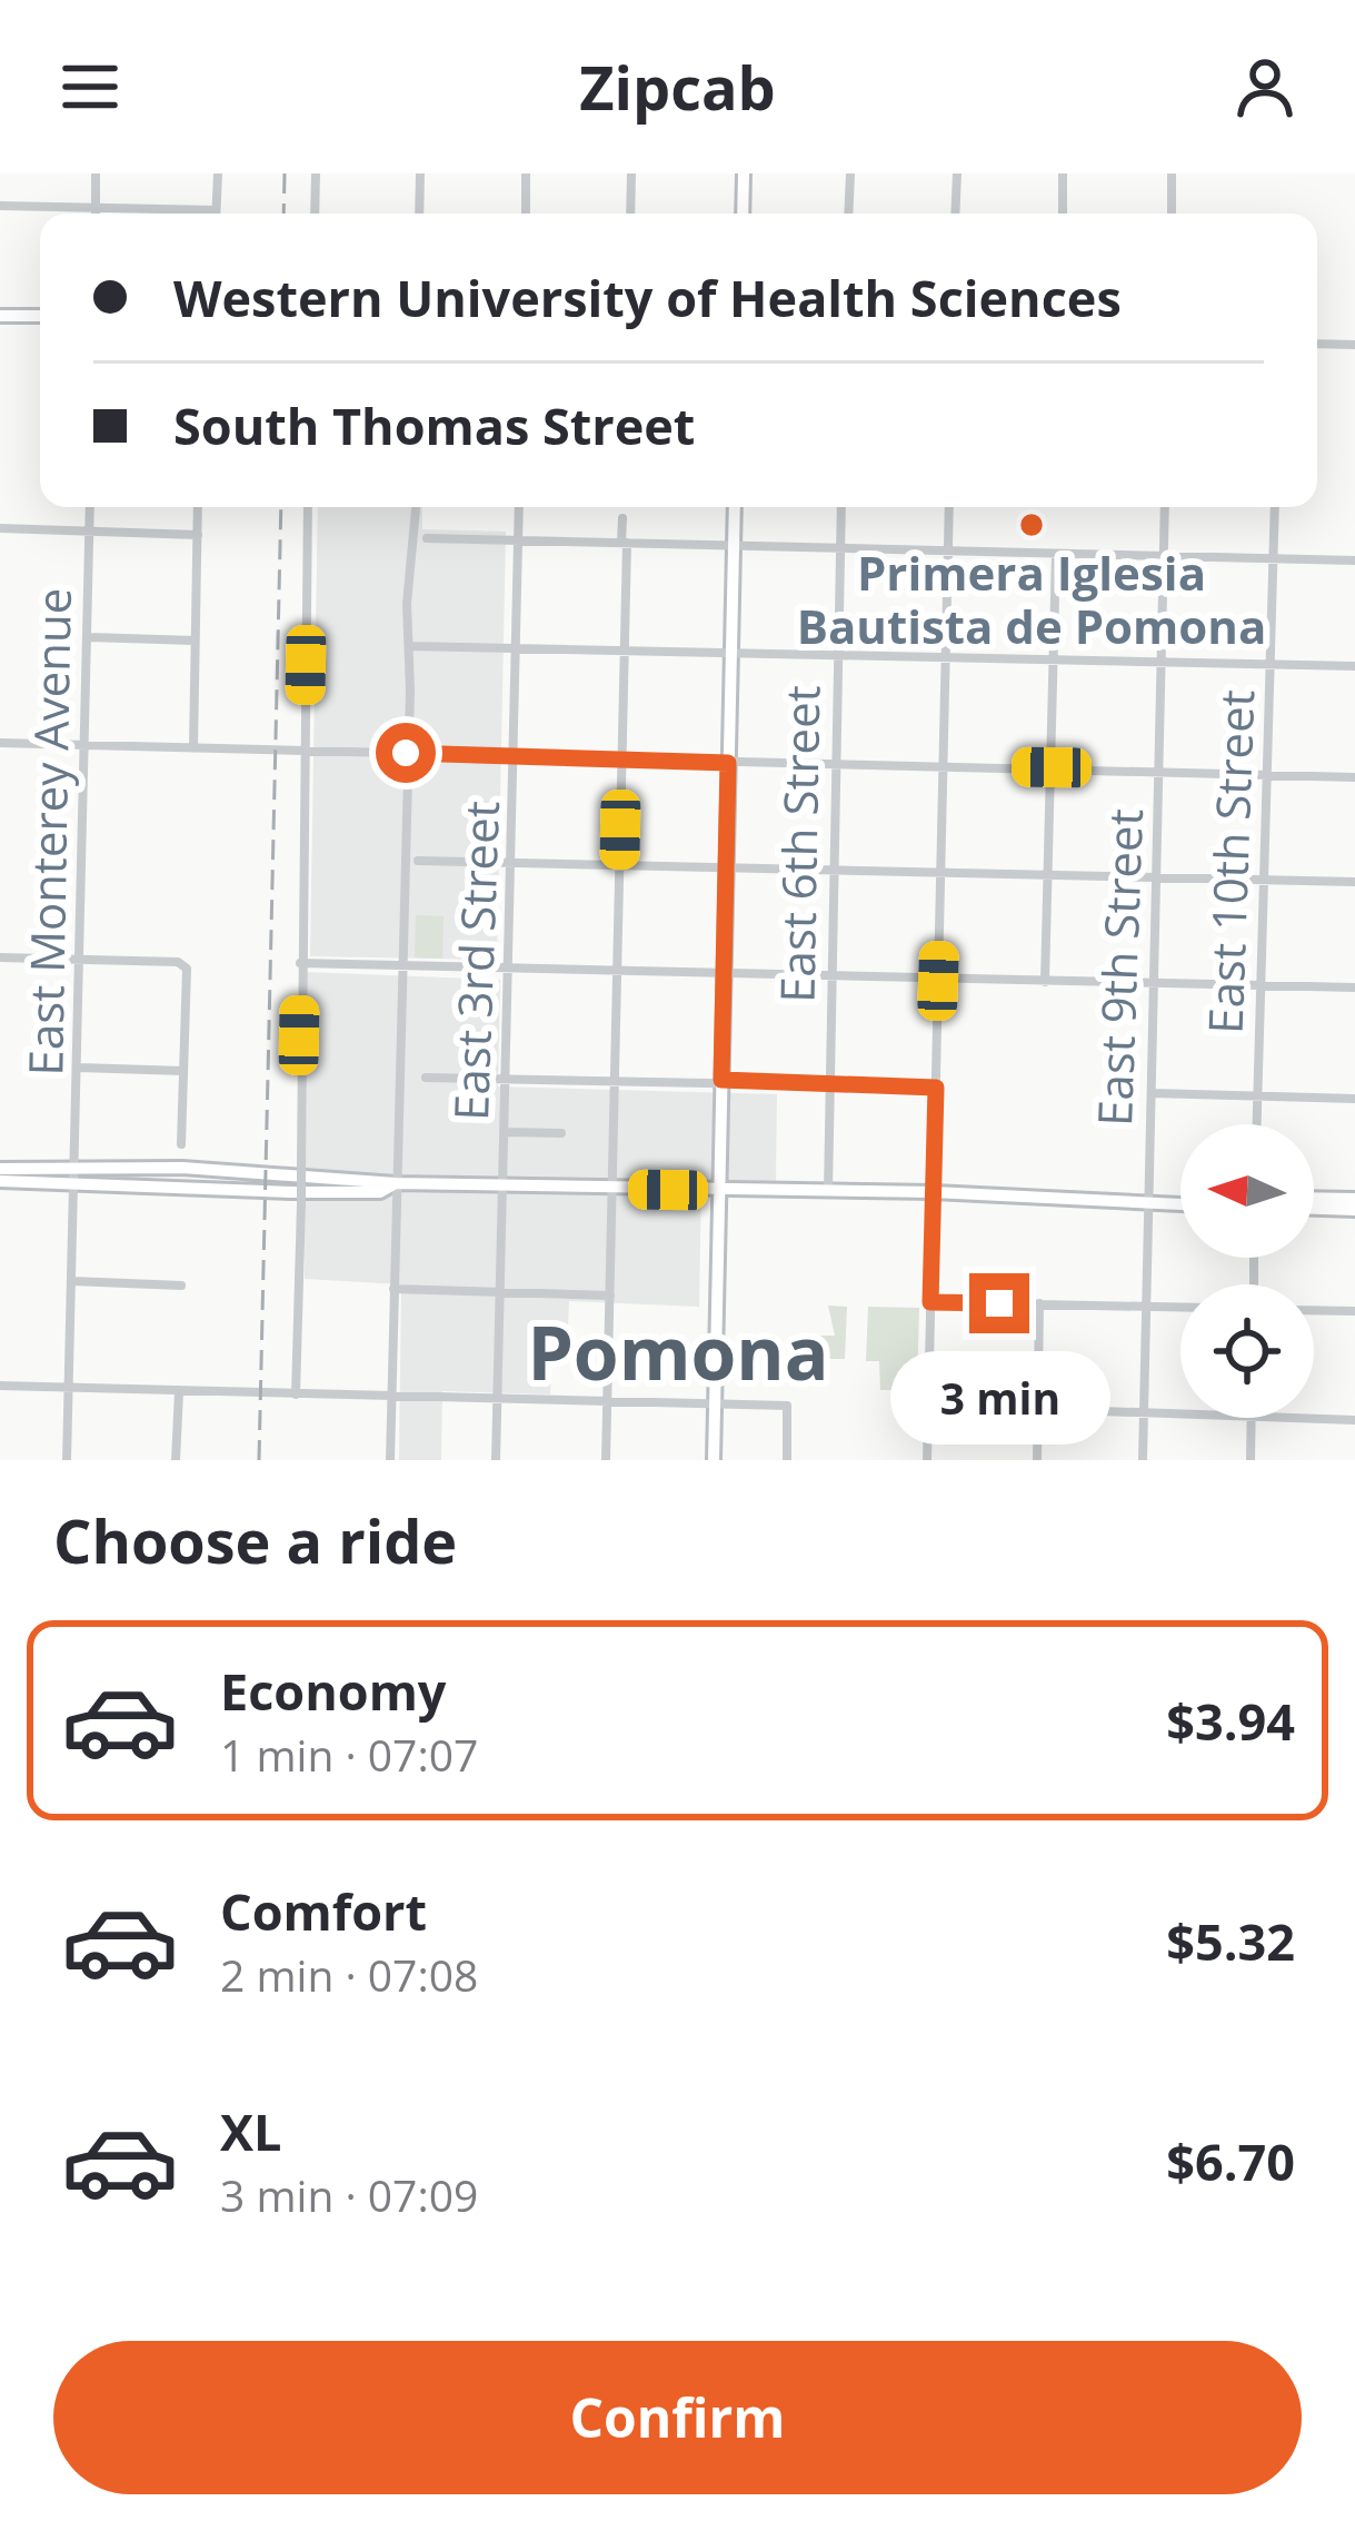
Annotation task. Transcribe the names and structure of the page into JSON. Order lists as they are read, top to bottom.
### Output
{
  "streets": {
    "street": [
      "East Monterey Avenue",
      "East 6th Street",
      "East 10th Street",
      "East 3rd Street",
      "East 9th Street"
    ]
  },
  "districts": ["Pomona"],
  "places": ["Primera Iglesia Bautista de Pomona"],
  "north": "left",
  "page": {
    "header": "Zipcab",
    "banner": ["Western University of Health Sciences", "South Thomas Street"],
    "bubble": "3 min",
    "heading": "Choose a ride",
    "list": [
      {
        "name": "Economy",
        "note": "1 min · 07:07",
        "value": "$3.94"
      },
      {
        "name": "Comfort",
        "note": "2 min · 07:08",
        "value": "$5.32"
      },
      {
        "name": "XL",
        "note": "3 min · 07:09",
        "value": "$6.70"
      }
    ],
    "buttons": "Confirm"
  }
}
